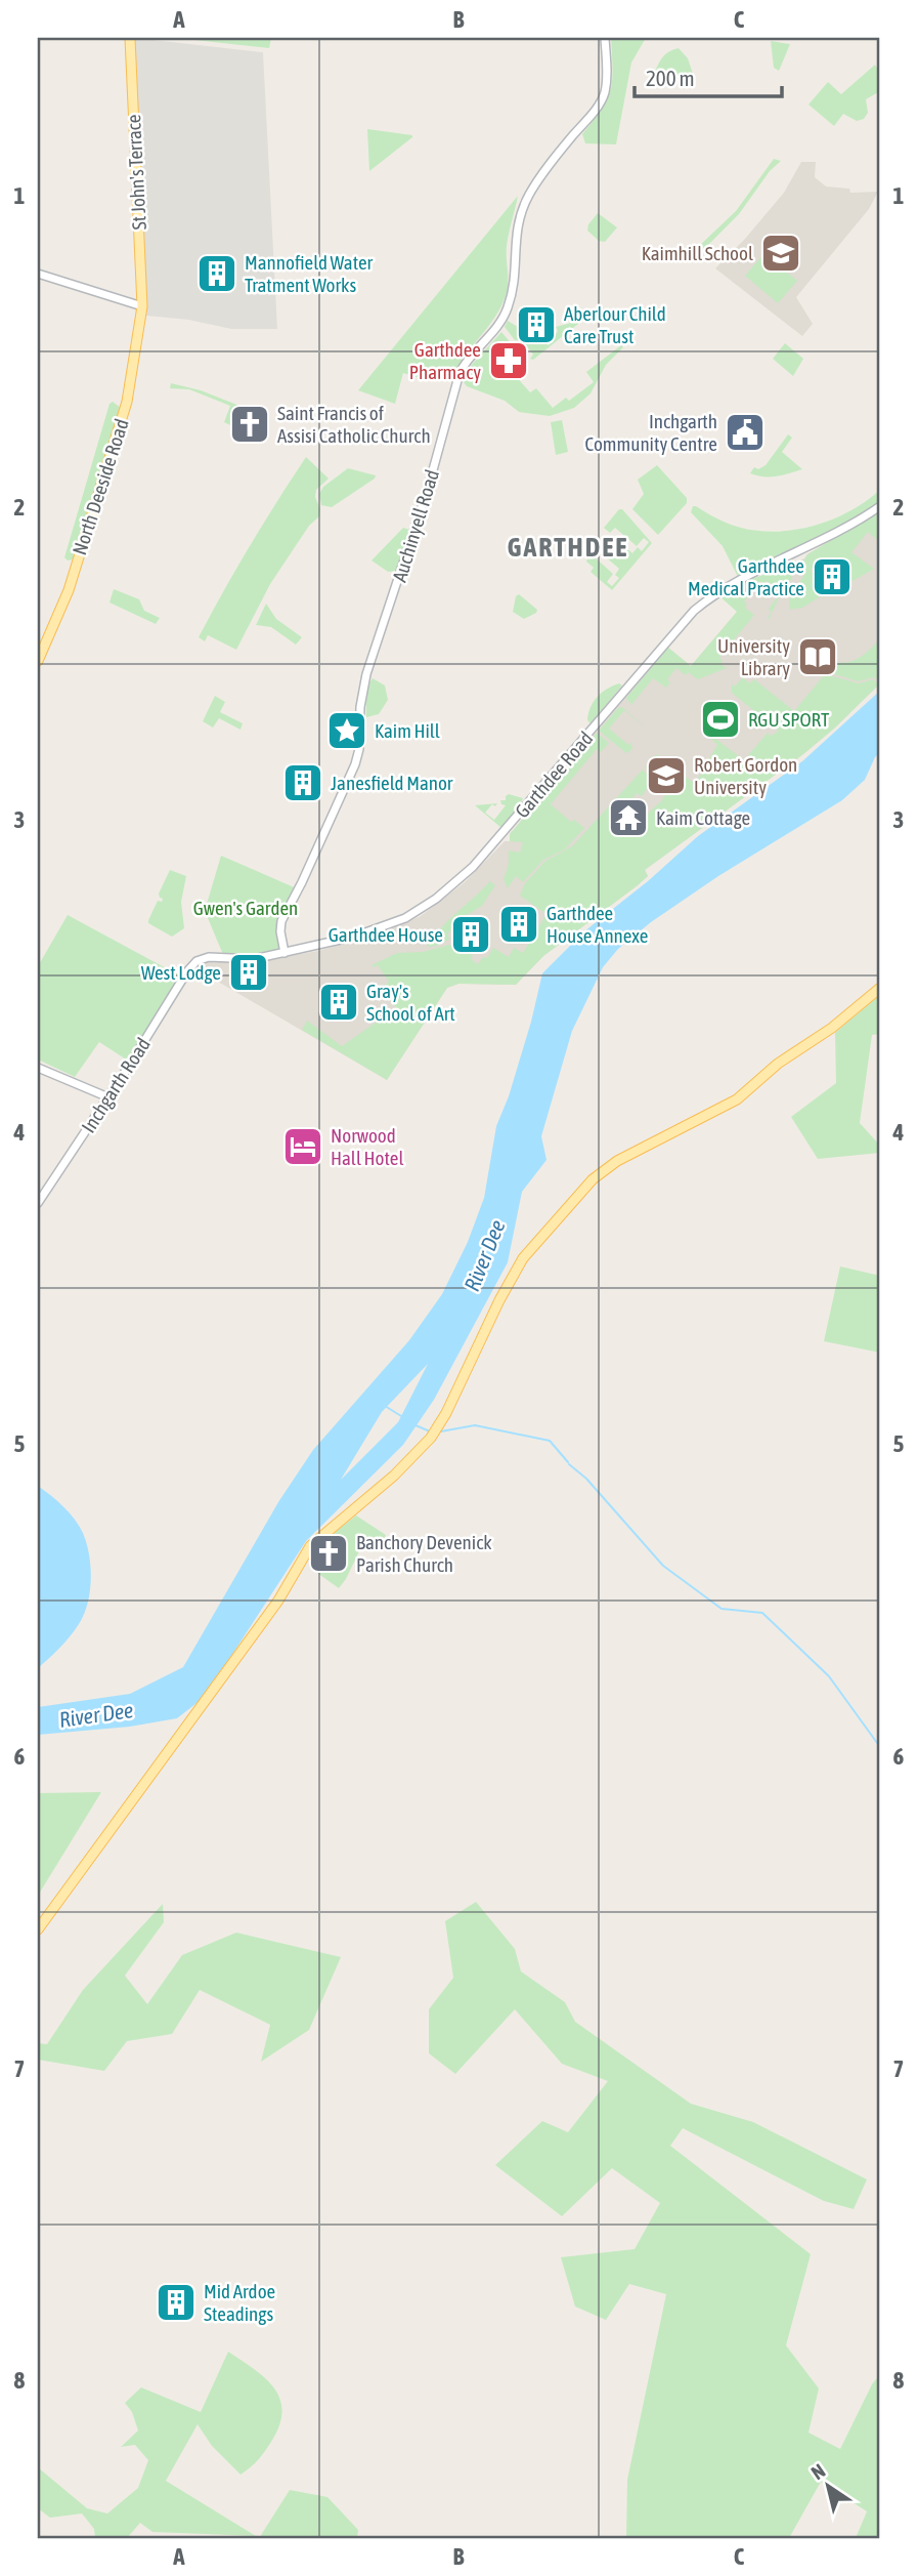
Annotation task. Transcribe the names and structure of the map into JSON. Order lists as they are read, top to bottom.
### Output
{
  "streets": {
    "main road": ["St John's Terrace", "North Deeside Road"],
    "street": ["Auchinyell Road", "Garthdee Road", "Inchgarth Road"]
  },
  "crossings": [
    ["St John's Terrace", "North Deeside Road"],
    ["Auchinyell Road", "Garthdee Road"],
    ["Garthdee Road", "Inchgarth Road"]
  ],
  "districts": ["GARTHDEE"],
  "water": ["River Dee"],
  "parks": ["Gwen's Garden"],
  "places": {
    "school or university": ["Kaimhill School", "Robert Gordon University"],
    "building": [
      "Mannofield Water Tratment Works",
      "Aberlour Child Care Trust",
      "Garthdee Medical Practice",
      "Janesfield Manor",
      "Garthdee House Annexe",
      "Garthdee House",
      "West Lodge",
      "Gray's School of Art",
      "Mid Ardoe Steadings"
    ],
    "pharmacy": ["Garthdee Pharmacy"],
    "church": ["Saint Francis of Assisi Catholic Church", "Banchory Devenick Parish Church"],
    "public building": ["Inchgarth Community Centre"],
    "library": ["University Library"],
    "sports": ["RGU SPORT"],
    "place": ["Kaim Hill"],
    "temple": ["Kaim Cottage"],
    "hotel": ["Norwood Hall Hotel"]
  },
  "scale_bar": "200 m",
  "north": "top left",
  "grid": {
    "columns": ["A", "B", "C"],
    "rows": [
      "1",
      "2",
      "3",
      "4",
      "5",
      "6",
      "7",
      "8"
    ]
  }
}
